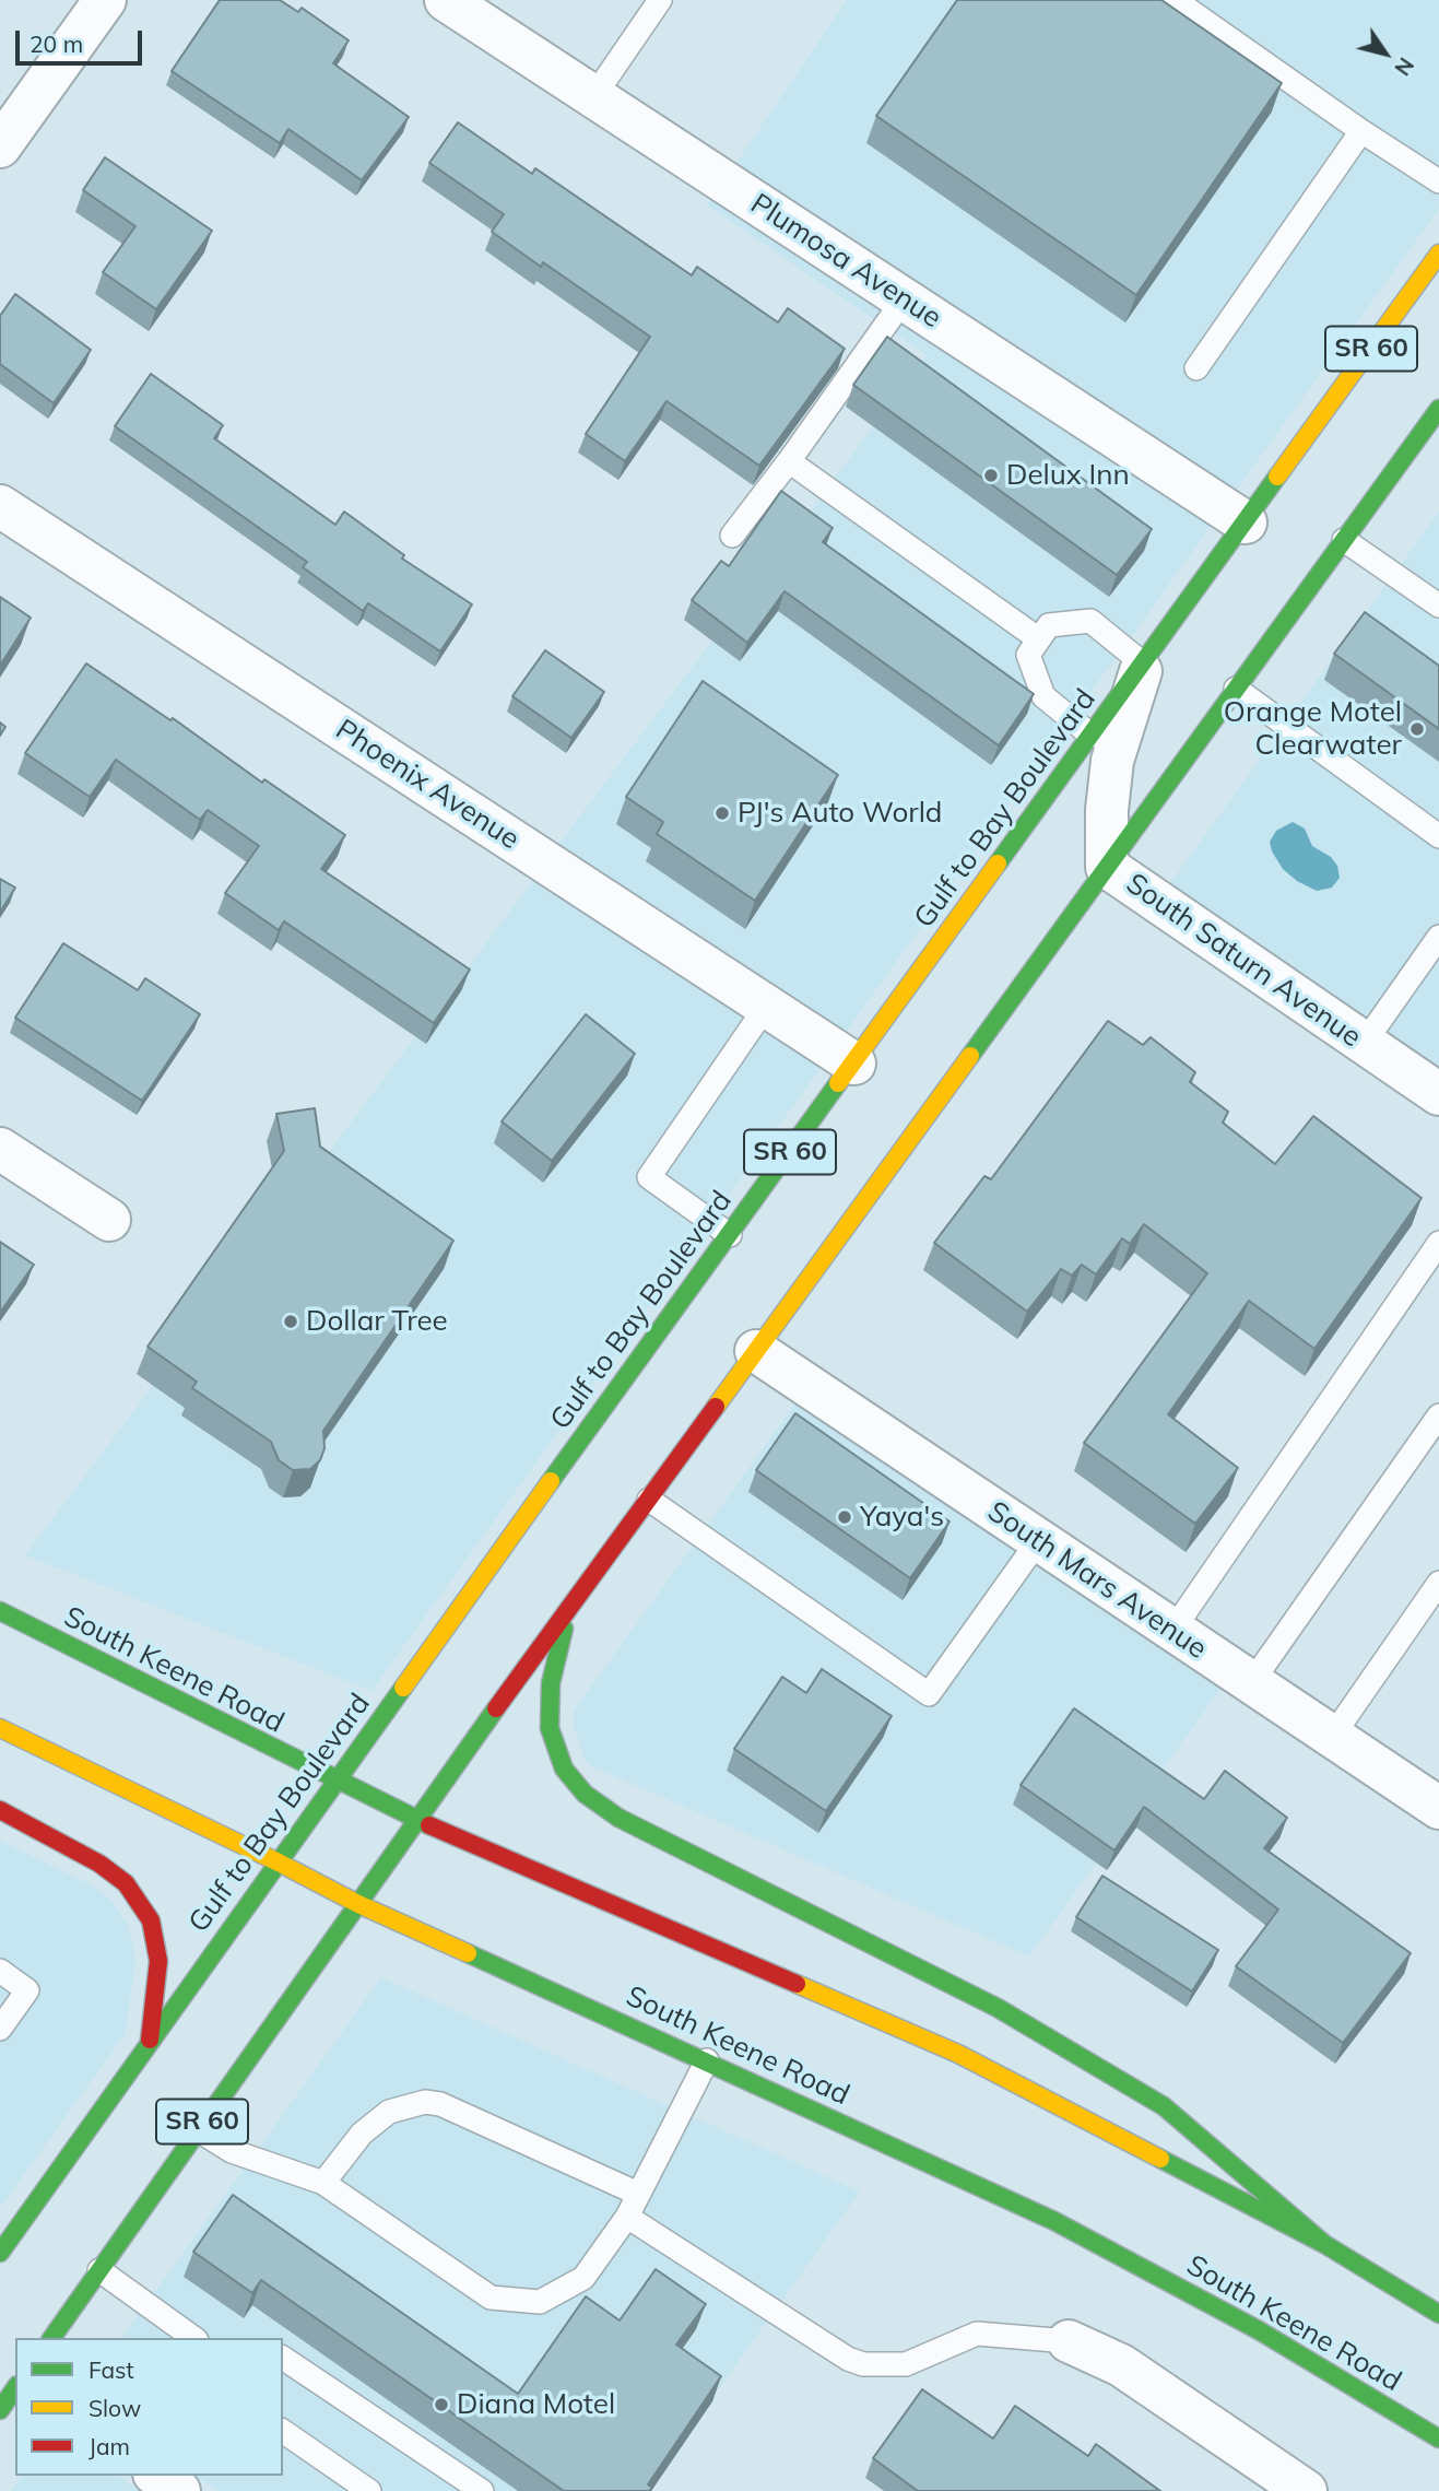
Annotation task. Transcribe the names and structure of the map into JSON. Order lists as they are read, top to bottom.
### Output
{
  "streets": {
    "main road": ["SR 60", "Gulf to Bay Boulevard", "South Keene Road"],
    "street": [
      "Plumosa Avenue",
      "Phoenix Avenue",
      "South Saturn Avenue",
      "South Mars Avenue"
    ]
  },
  "crossings": [
    ["Plumosa Avenue", "Gulf to Bay Boulevard"],
    ["SR 60", "South Saturn Avenue"],
    ["SR 60", "South Mars Avenue"],
    ["SR 60", "South Keene Road"],
    ["Phoenix Avenue", "Gulf to Bay Boulevard"],
    ["Gulf to Bay Boulevard", "South Saturn Avenue"],
    ["Gulf to Bay Boulevard", "South Keene Road"]
  ],
  "places": [
    "Delux Inn",
    "Orange Motel Clearwater",
    "PJ's Auto World",
    "Dollar Tree",
    "Yaya's",
    "Diana Motel"
  ],
  "legend": ["Fast", "Slow", "Jam"],
  "scale_bar": "20 m",
  "north": "bottom right"
}
